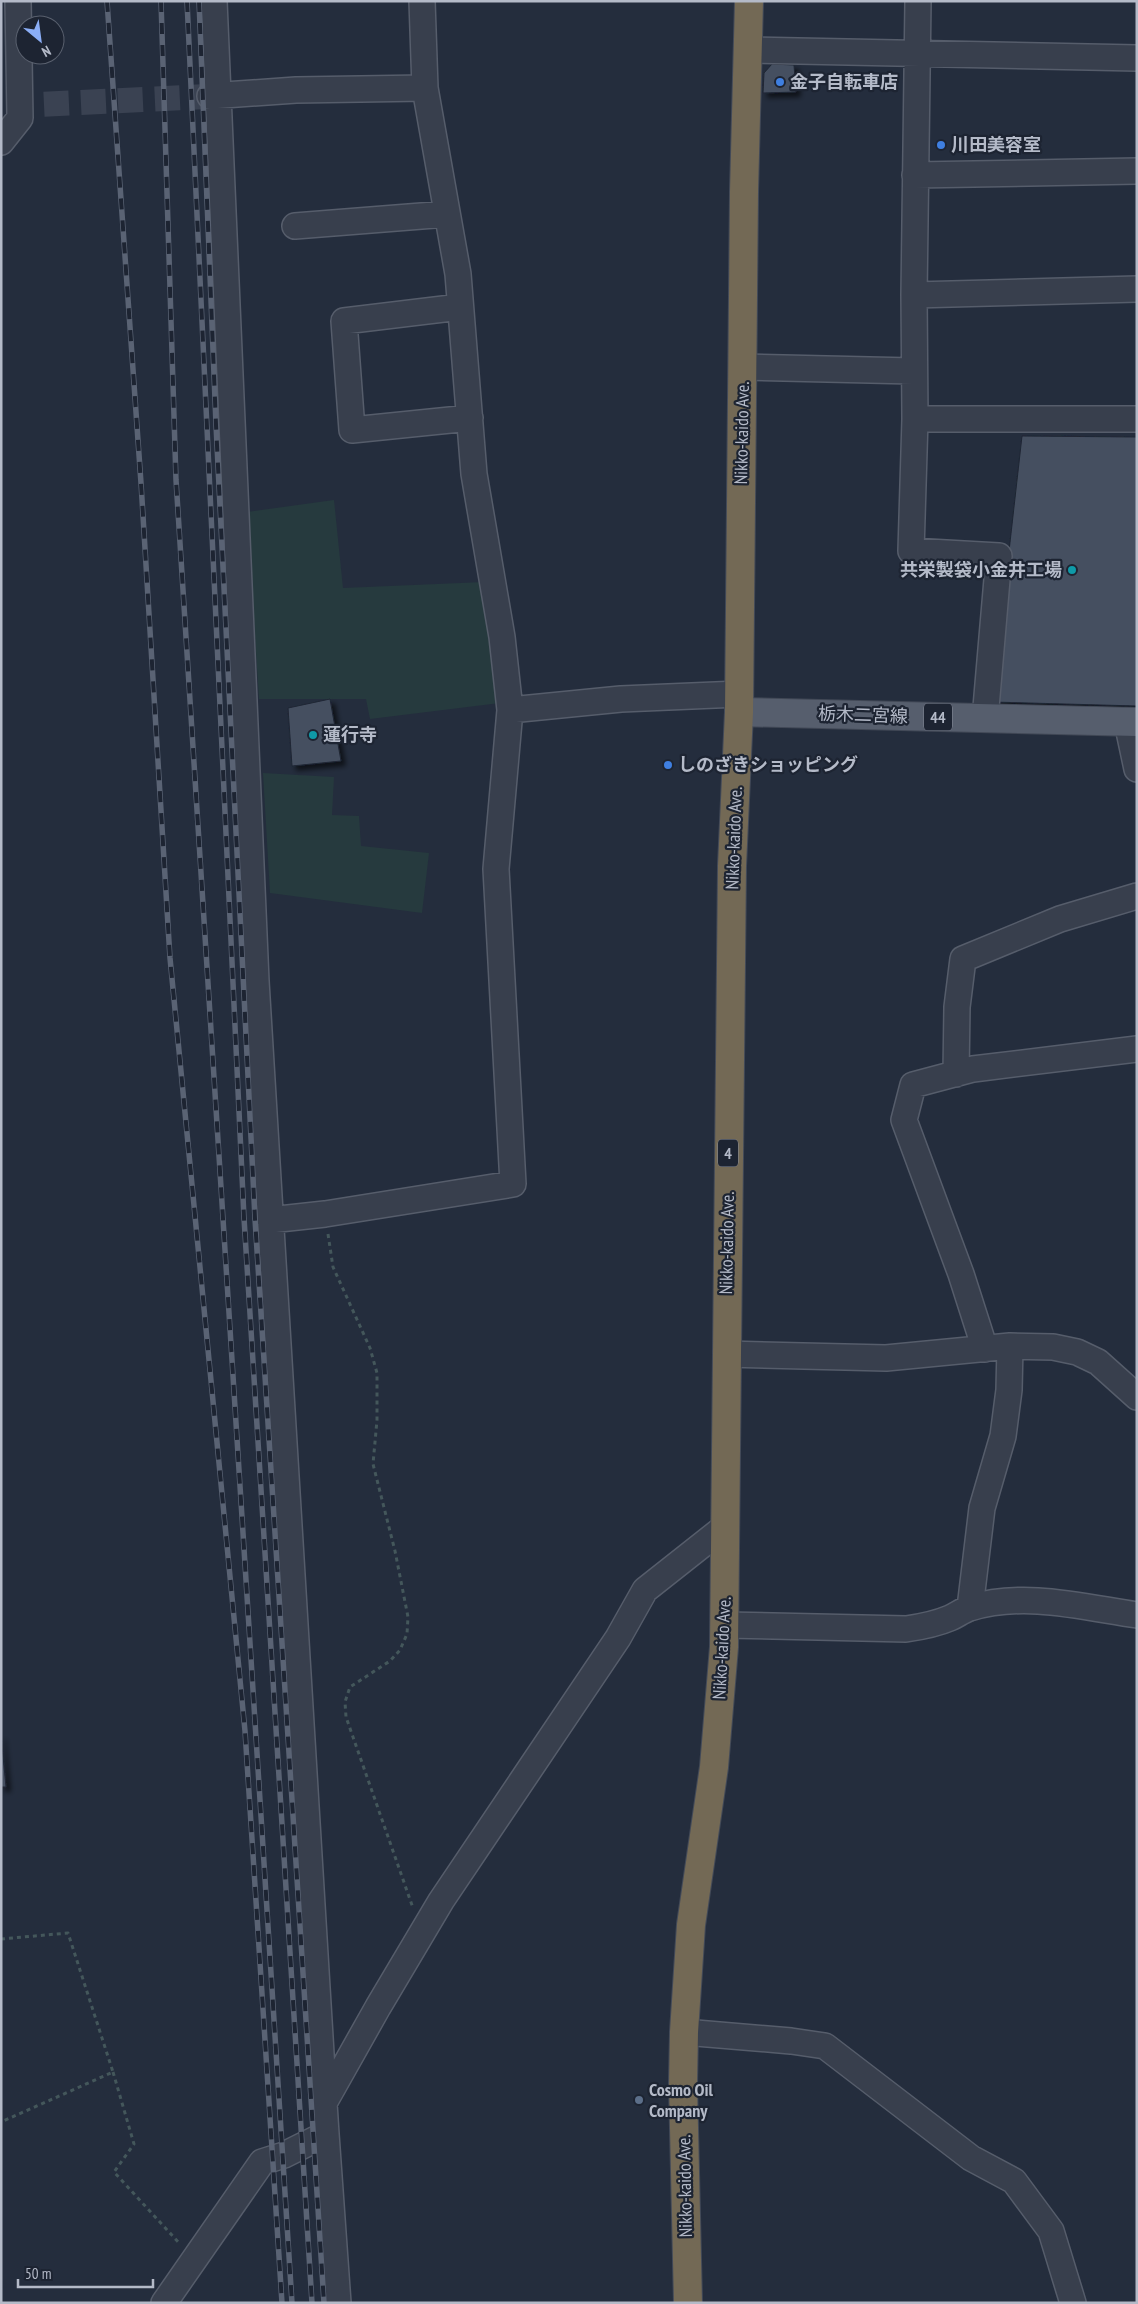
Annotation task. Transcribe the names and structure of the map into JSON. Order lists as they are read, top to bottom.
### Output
{
  "streets": {
    "highway": ["Nikko-kaido Ave.", "4"],
    "main road": ["栃木二宮線", "44"]
  },
  "crossings": [
    ["Nikko-kaido Ave.", "栃木二宮線"]
  ],
  "places": [
    "金子自転車店",
    "川田美容室",
    "共栄製袋小金井工場",
    "蓮行寺",
    "しのざきショッピング",
    "Cosmo Oil Company"
  ],
  "scale_bar": "50 m",
  "north": "bottom right"
}
